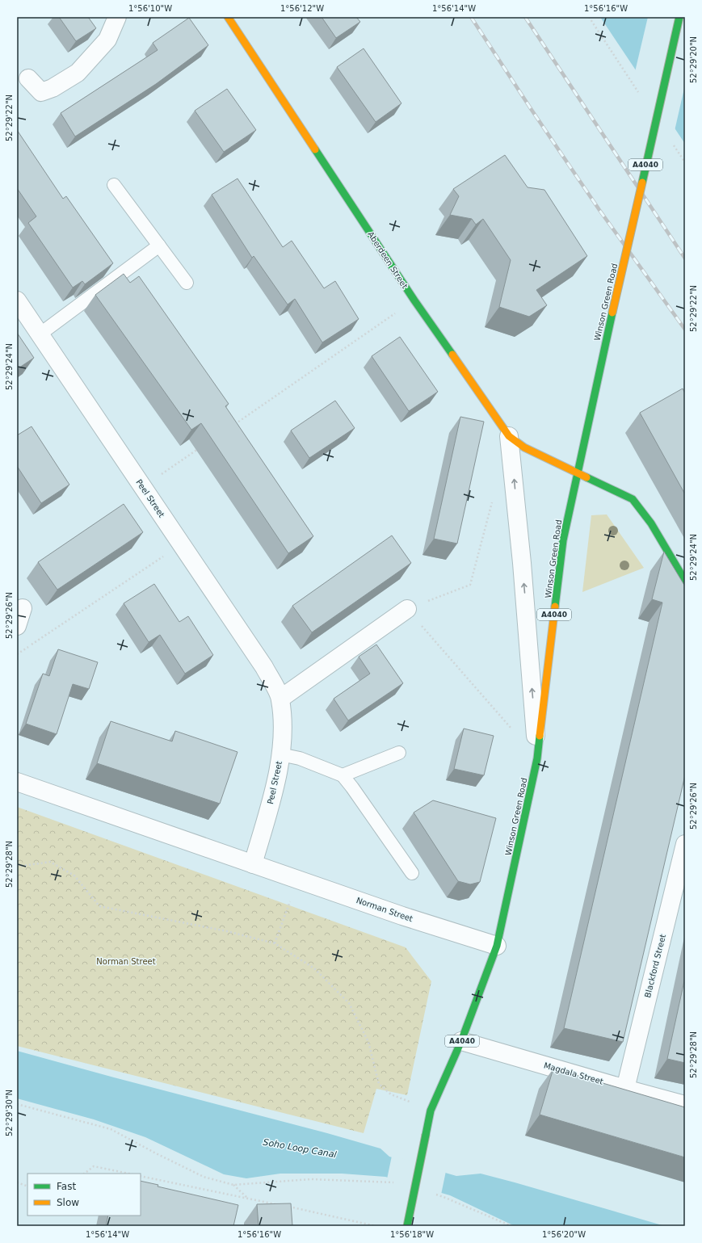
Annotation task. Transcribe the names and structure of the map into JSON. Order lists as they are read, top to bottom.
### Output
{
  "streets": {
    "main road": ["A4040", "Aberdeen Street", "Winson Green Road"],
    "street": [
      "Peel Street",
      "Norman Street",
      "Blackford Street",
      "Magdala Street"
    ]
  },
  "crossings": [
    ["Aberdeen Street", "Winson Green Road"],
    ["Winson Green Road", "Norman Street"],
    ["Winson Green Road", "Magdala Street"],
    ["Peel Street", "Norman Street"],
    ["Blackford Street", "Magdala Street"]
  ],
  "water": ["Soho Loop Canal"],
  "parks": ["Norman Street"],
  "legend": ["Fast", "Slow"],
  "coordinates": [
    "1°56'10\"W",
    "1°56'12\"W",
    "1°56'14\"W",
    "1°56'16\"W",
    "52°29'20\"N",
    "52°29'22\"N",
    "52°29'24\"N",
    "52°29'26\"N",
    "52°29'28\"N",
    "52°29'30\"N",
    "1°56'18\"W",
    "1°56'20\"W"
  ]
}
